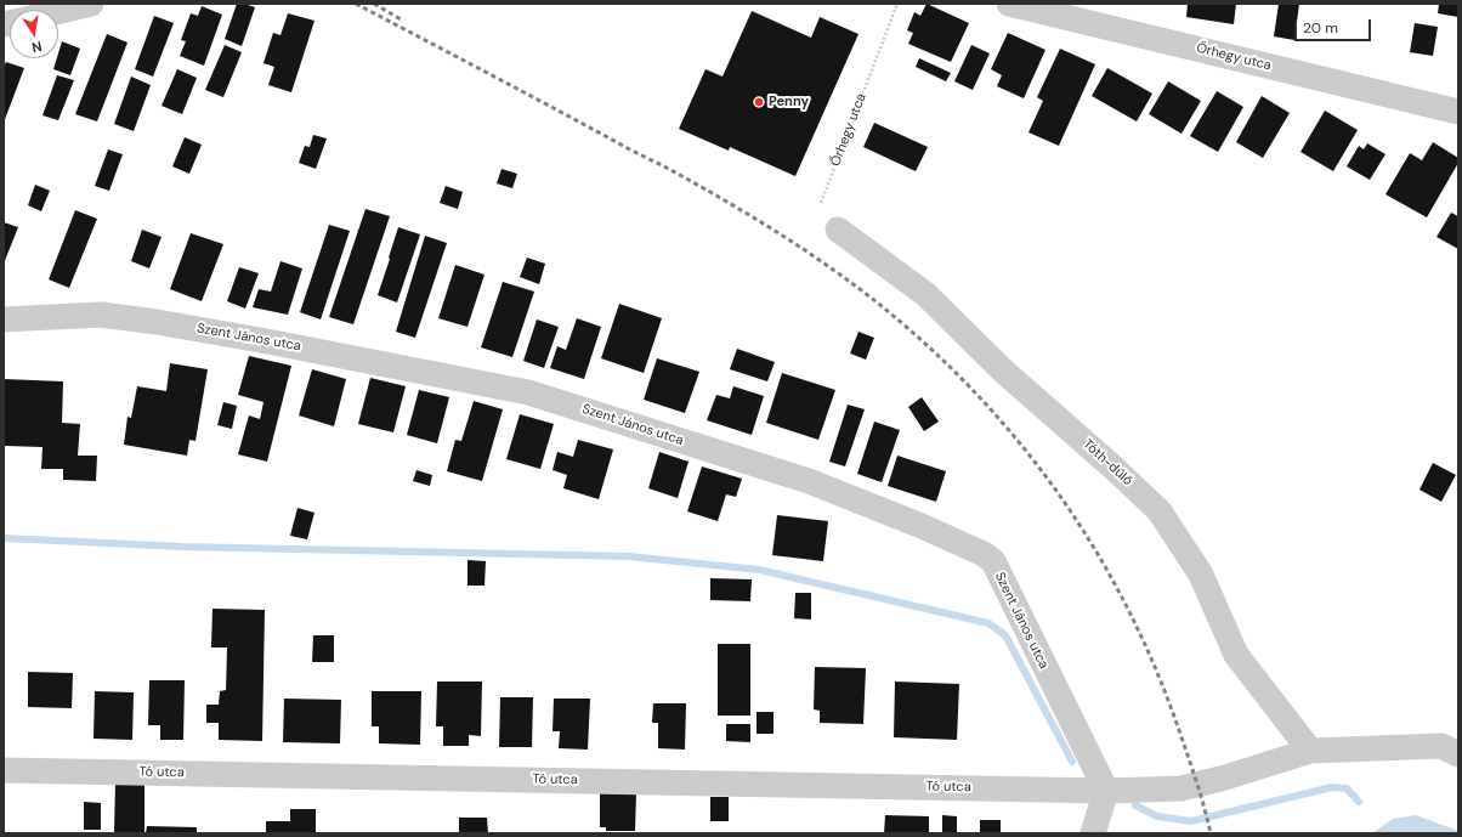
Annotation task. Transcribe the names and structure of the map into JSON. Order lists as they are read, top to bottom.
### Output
{
  "streets": {
    "street": [
      "Őrhegy utca",
      "Szent János utca",
      "Tóth-dűlő",
      "Tó utca"
    ]
  },
  "crossings": [
    ["Szent János utca", "Tó utca"],
    ["Tóth-dűlő", "Tó utca"]
  ],
  "places": ["Penny"],
  "scale_bar": "20 m",
  "north": "bottom"
}
